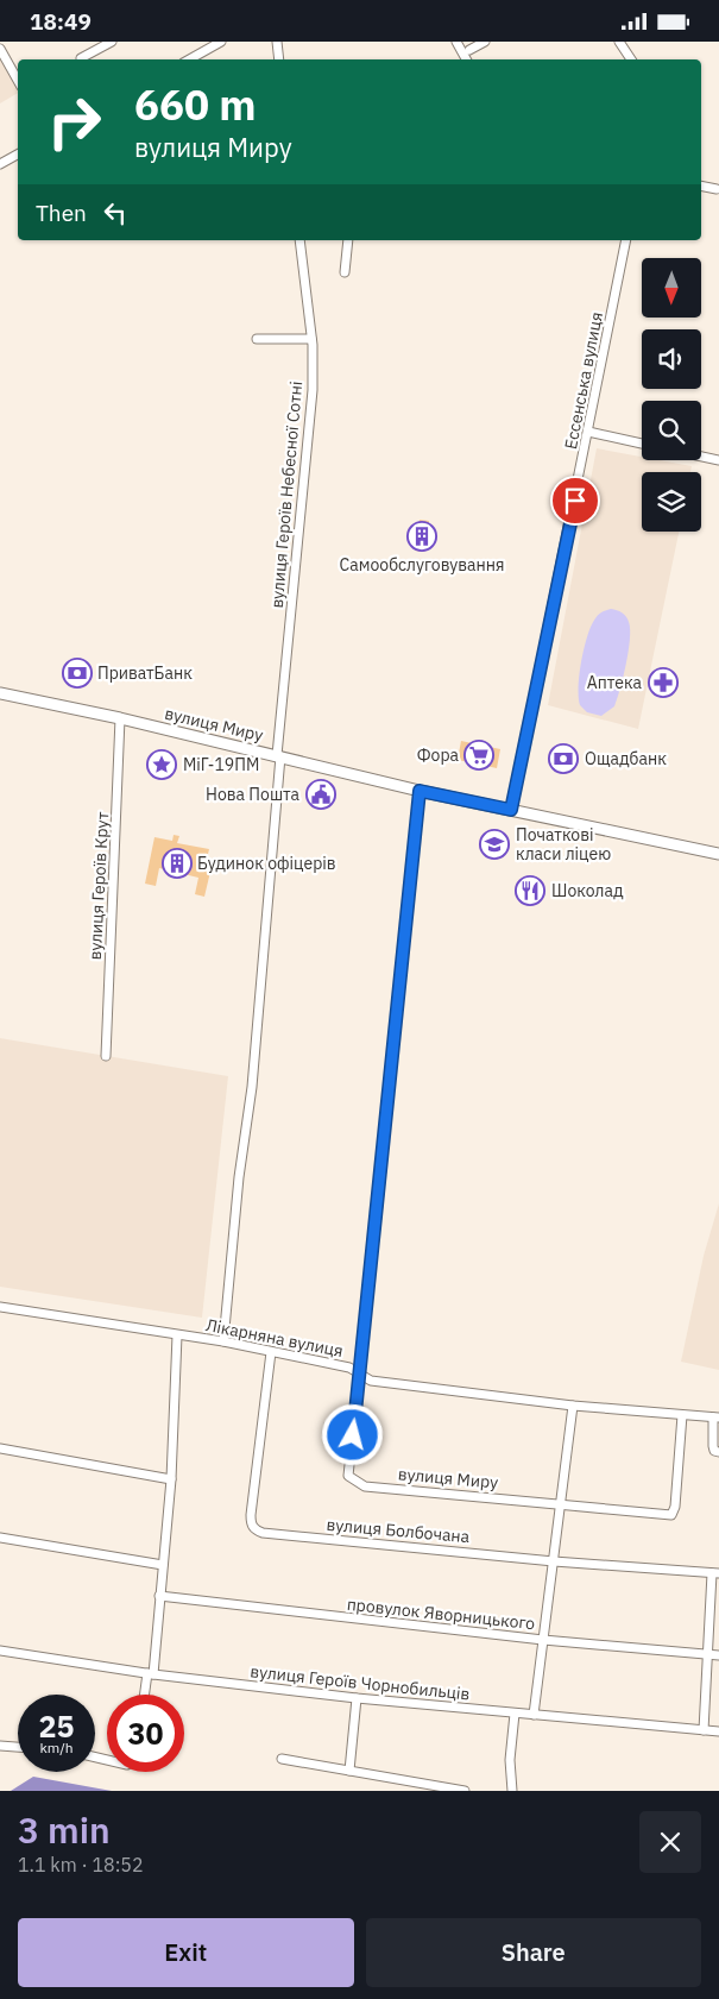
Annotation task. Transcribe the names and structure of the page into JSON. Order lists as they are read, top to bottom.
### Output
{
  "streets": {
    "main road": ["вулиця Миру"],
    "street": [
      "Ессенська вулиця",
      "вулиця Героїв Небесної Сотні",
      "вулиця Героїв Крут",
      "Лікарняна вулиця",
      "вулиця Болбочана",
      "провулок Яворницького",
      "вулиця Героїв Чорнобильців"
    ]
  },
  "crossings": [
    ["Ессенська вулиця", "вулиця Миру"],
    ["вулиця Героїв Небесної Сотні", "вулиця Миру"],
    ["вулиця Героїв Небесної Сотні", "Лікарняна вулиця"],
    ["вулиця Миру", "вулиця Героїв Крут"],
    ["вулиця Миру", "Лікарняна вулиця"],
    ["Лікарняна вулиця", "вулиця Болбочана"]
  ],
  "places": {
    "building": ["Самообслуговування", "Будинок офіцерів"],
    "bank": ["ПриватБанк", "Ощадбанк"],
    "pharmacy": ["Аптека"],
    "supermarket": ["Фора"],
    "place": ["МіГ-19ПМ"],
    "public building": ["Нова Пошта"],
    "school or university": ["Початкові класи ліцею"],
    "restaurant": ["Шоколад"]
  },
  "north": "bottom",
  "page": {
    "status": "18:49",
    "turn": ["660 m", "вулиця Миру"],
    "then": "Then",
    "speed": "25 km/h",
    "limit": "30",
    "heading": ["3 min", "1.1 km · 18:52"],
    "buttons": ["Exit", "Share"]
  }
}
